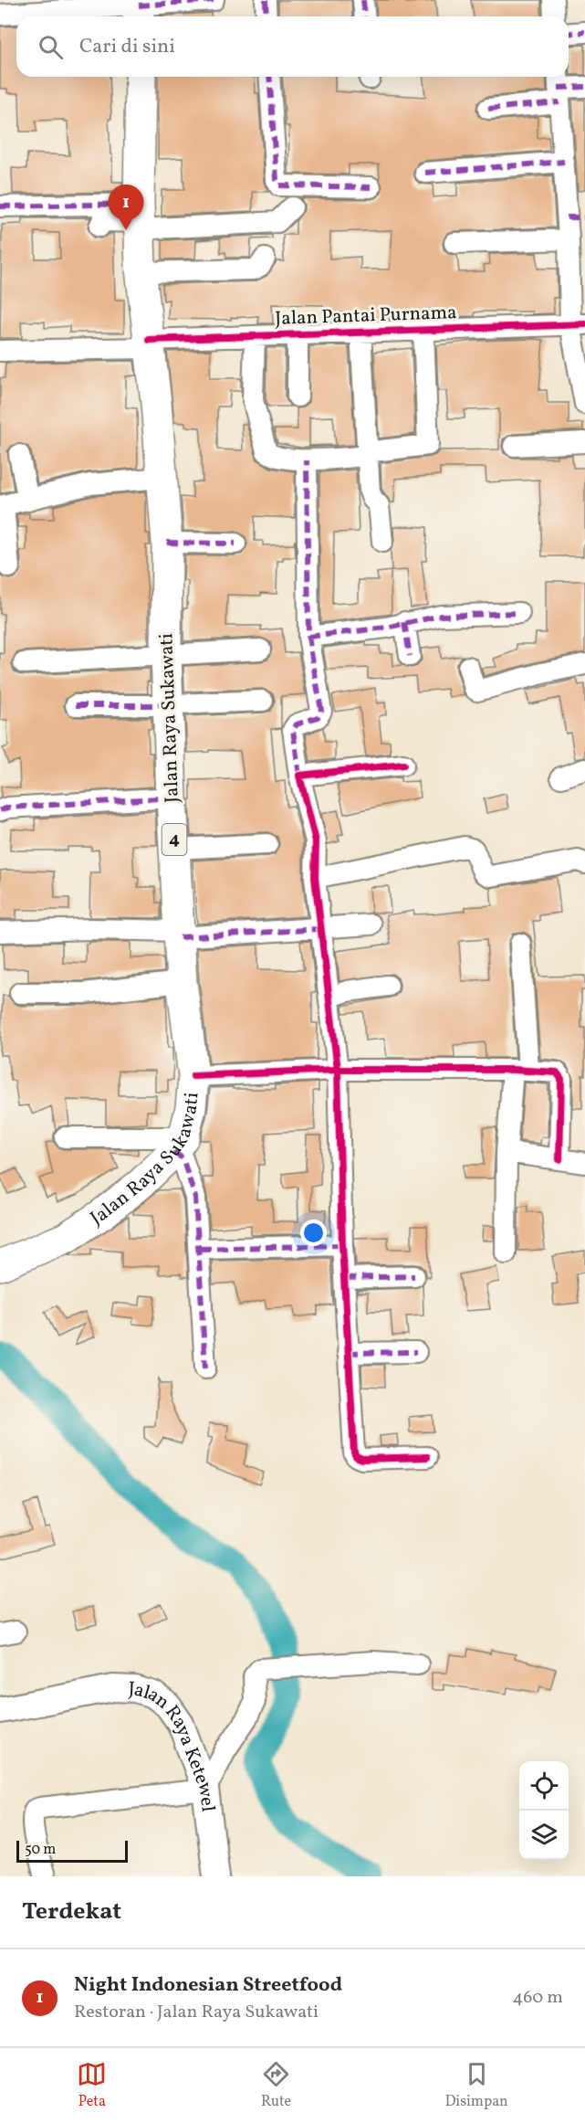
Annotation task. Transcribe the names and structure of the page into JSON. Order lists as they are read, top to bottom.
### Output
{
  "streets": {
    "highway": ["Jalan Raya Sukawati", "4"],
    "main road": ["Jalan Raya Ketewel"],
    "street": ["Jalan Pantai Purnama"]
  },
  "crossings": [
    ["Jalan Pantai Purnama", "Jalan Raya Sukawati"]
  ],
  "scale_bar": "50 m",
  "page": {
    "search": "Cari di sini",
    "pins": "1",
    "scale": "50 m",
    "heading": "Terdekat",
    "list": [
      {
        "mark": "1",
        "name": "Night Indonesian Streetfood",
        "note": "Restoran · Jalan Raya Sukawati",
        "value": "460 m"
      }
    ],
    "nav": ["Peta", "Rute", "Disimpan"]
  }
}
